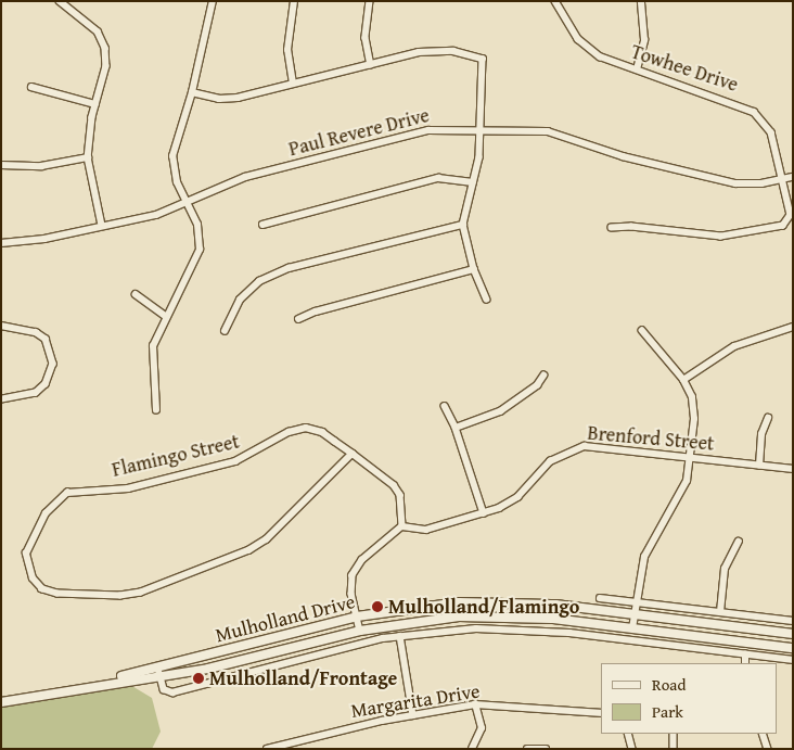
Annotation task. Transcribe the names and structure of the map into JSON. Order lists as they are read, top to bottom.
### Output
{
  "streets": {
    "main road": ["Mulholland Drive"],
    "street": [
      "Towhee Drive",
      "Paul Revere Drive",
      "Brenford Street",
      "Flamingo Street",
      "Margarita Drive"
    ]
  },
  "crossings": [
    ["Towhee Drive", "Paul Revere Drive"],
    ["Brenford Street", "Flamingo Street"]
  ],
  "places": ["Mulholland/Flamingo", "Mulholland/Frontage"],
  "legend": ["Road", "Park"]
}
